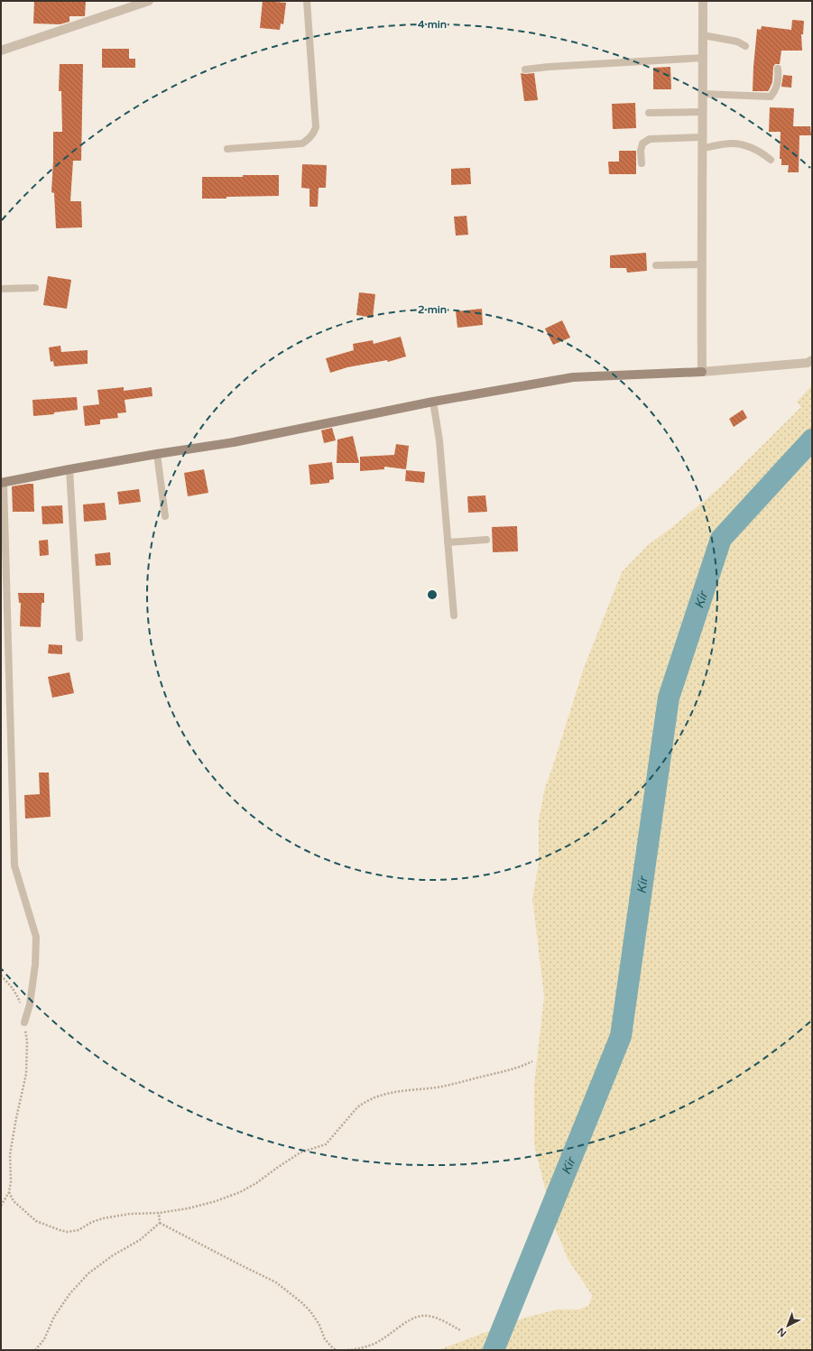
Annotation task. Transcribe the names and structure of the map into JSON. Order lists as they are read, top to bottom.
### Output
{
  "water": ["Kir"],
  "north": "bottom left",
  "rings": ["4 min", "2 min"]
}
